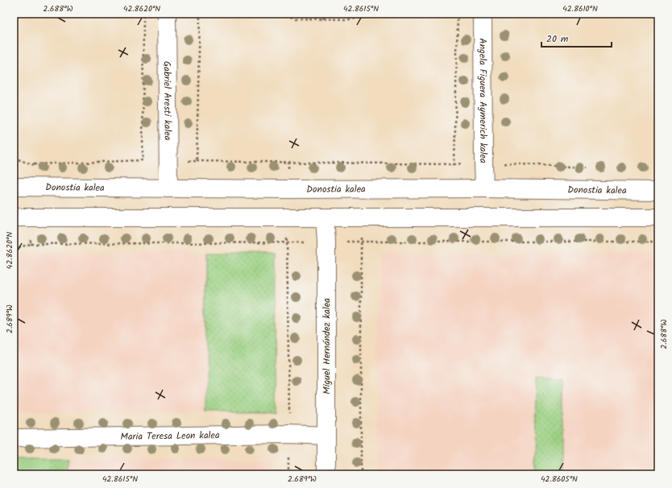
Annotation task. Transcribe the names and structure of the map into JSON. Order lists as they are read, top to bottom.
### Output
{
  "streets": {
    "street": [
      "Gabriel Aresti kalea",
      "Angela Figuera Aymerich kalea",
      "Donostia kalea",
      "Miguel Hernández kalea",
      "Maria Teresa Leon kalea"
    ]
  },
  "crossings": [
    ["Gabriel Aresti kalea", "Donostia kalea"],
    ["Angela Figuera Aymerich kalea", "Donostia kalea"],
    ["Miguel Hernández kalea", "Maria Teresa Leon kalea"]
  ],
  "scale_bar": "20 m",
  "coordinates": [
    "2.688°W",
    "42.8620°N",
    "42.8615°N",
    "42.8610°N",
    "2.689°W",
    "42.8605°N"
  ]
}
